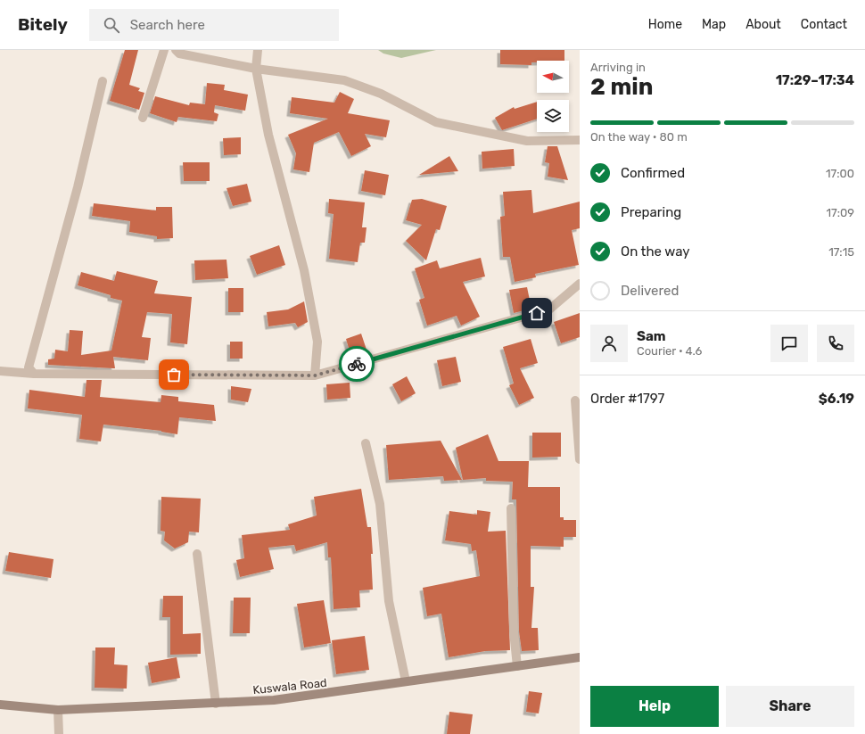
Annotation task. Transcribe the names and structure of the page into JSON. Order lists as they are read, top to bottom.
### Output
{
  "streets": {
    "street": ["Kuswala Road"]
  },
  "north": "left",
  "page": {
    "header": "Bitely",
    "search": "Search here",
    "nav": [
      "Home",
      "Map",
      "About",
      "Contact"
    ],
    "heading": ["2 min", "Arriving in", "17:29–17:34"],
    "panel": [
      "Sam",
      "Courier · 4.6",
      "Order #1797",
      "$6.19"
    ],
    "bar": "On the way · 80 m",
    "list": [
      ["Confirmed", "17:00"],
      ["Preparing", "17:09"],
      ["On the way", "17:15"],
      "Delivered"
    ],
    "buttons": ["Help", "Share"]
  }
}
